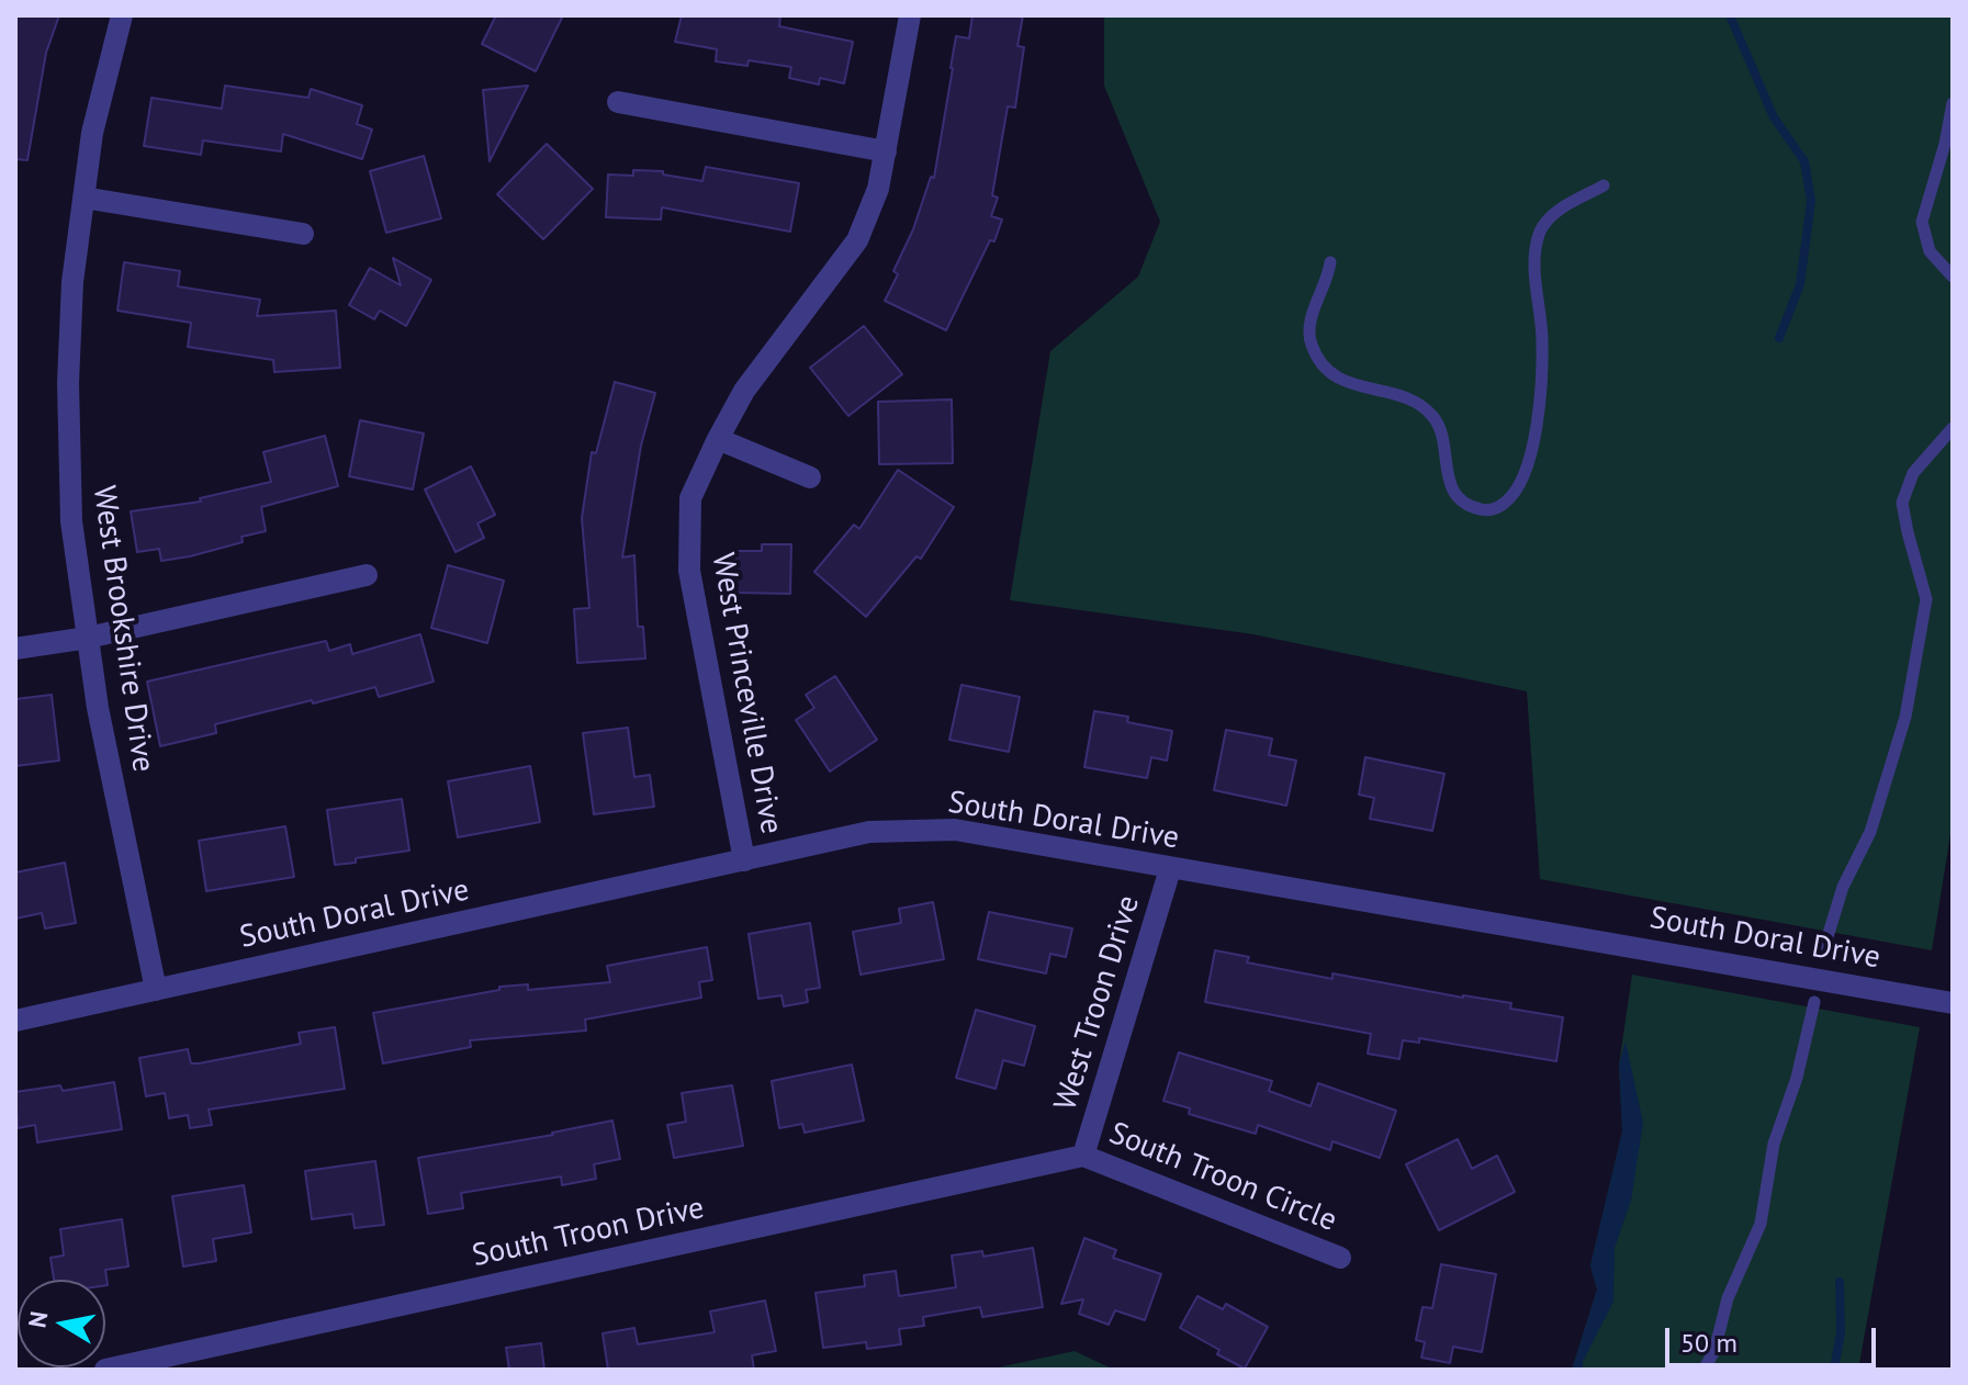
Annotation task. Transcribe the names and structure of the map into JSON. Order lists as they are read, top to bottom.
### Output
{
  "streets": {
    "street": [
      "West Brookshire Drive",
      "West Princeville Drive",
      "South Doral Drive",
      "West Troon Drive",
      "South Troon Circle",
      "South Troon Drive"
    ]
  },
  "crossings": [
    ["West Brookshire Drive", "South Doral Drive"],
    ["West Princeville Drive", "South Doral Drive"],
    ["South Doral Drive", "West Troon Drive"],
    ["West Troon Drive", "South Troon Circle"],
    ["West Troon Drive", "South Troon Drive"],
    ["South Troon Circle", "South Troon Drive"]
  ],
  "scale_bar": "50 m",
  "north": "left"
}
